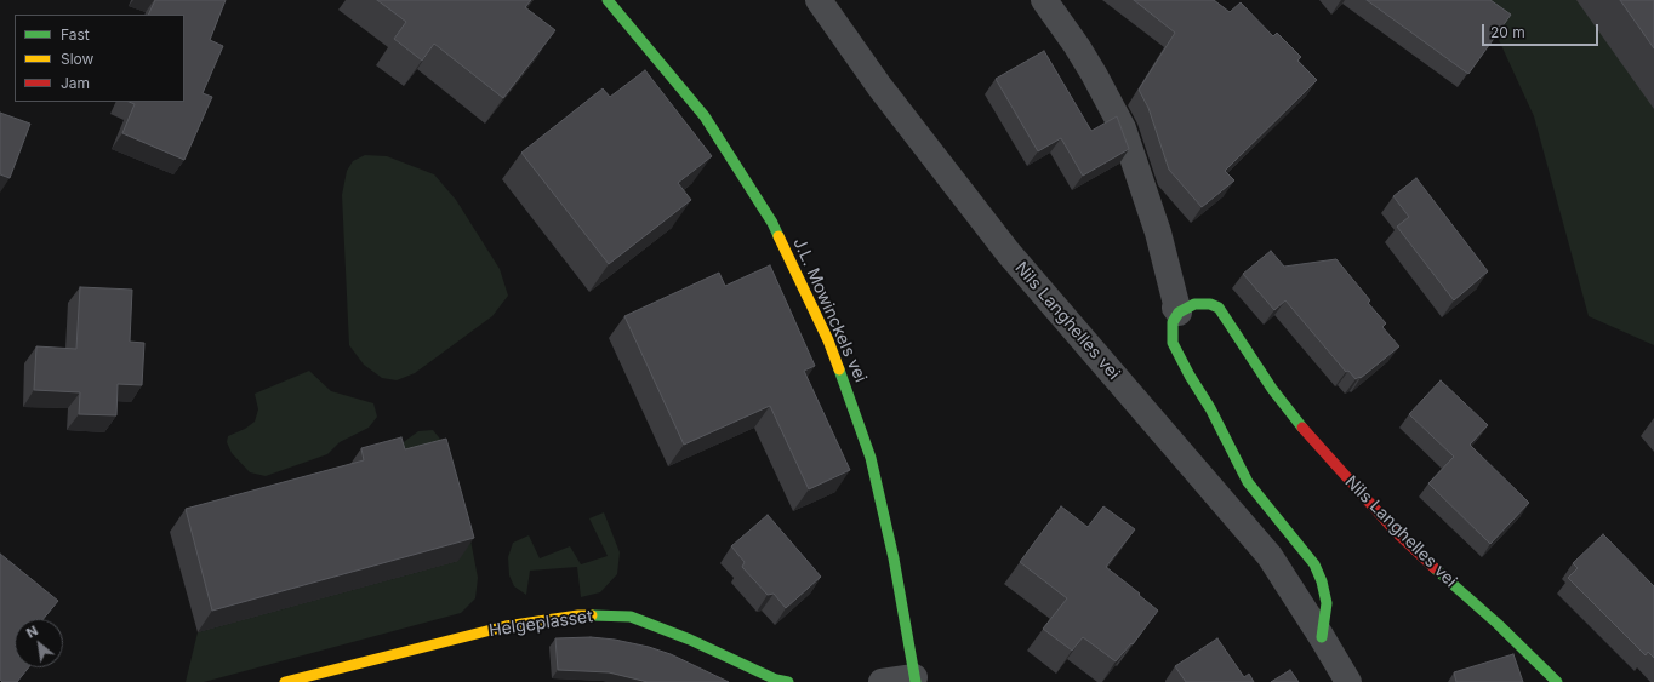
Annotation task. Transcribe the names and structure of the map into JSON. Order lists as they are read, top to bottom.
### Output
{
  "streets": {
    "street": ["J.L. Mowinckels vei", "Nils Langhelles vei", "Helgeplasset"]
  },
  "legend": ["Fast", "Slow", "Jam"],
  "scale_bar": "20 m",
  "north": "top left"
}
